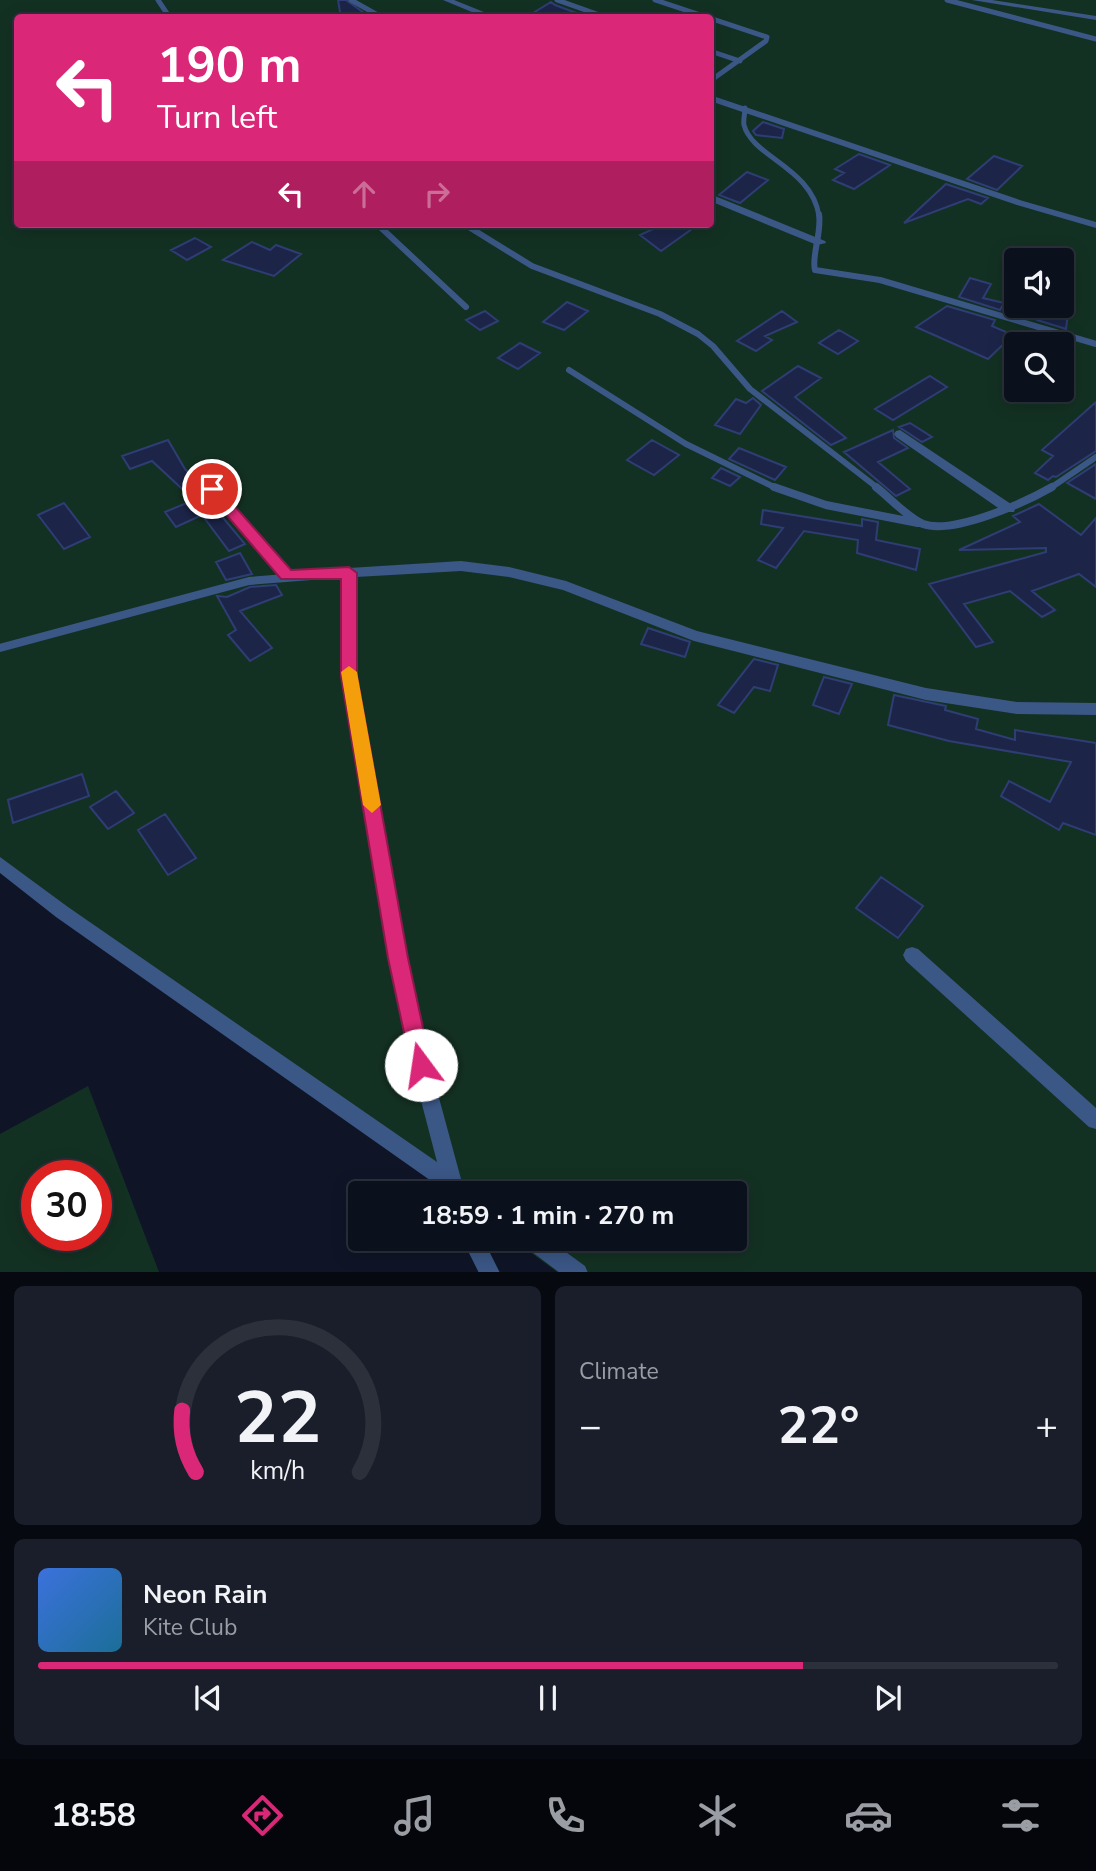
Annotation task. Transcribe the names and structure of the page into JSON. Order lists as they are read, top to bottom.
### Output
{
  "page": {
    "turn": ["190 m", "Turn left"],
    "limit": "30",
    "trip": "18:59 · 1 min · 270 m",
    "tile": "Climate",
    "heat": ["−", "22°", "+"],
    "song": ["Neon Rain", "Kite Club"],
    "tabs": "18:58",
    "gauge": ["22", "km/h"]
  }
}
